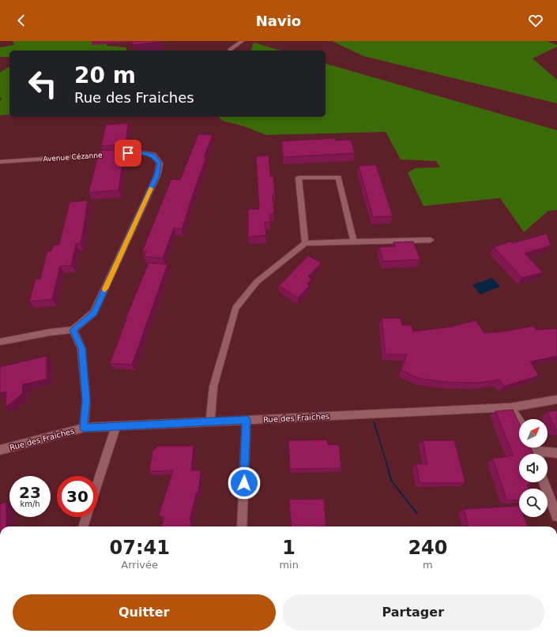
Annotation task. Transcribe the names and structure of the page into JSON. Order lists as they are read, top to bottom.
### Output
{
  "streets": {
    "street": ["Avenue Cézanne", "Rue des Fraiches"]
  },
  "north": "top right",
  "page": {
    "header": "Navio",
    "turn": ["20 m", "Rue des Fraiches"],
    "speed": "23 km/h",
    "limit": "30",
    "eta": [
      "07:41",
      "Arrivée",
      "1",
      "min",
      "240",
      "m"
    ],
    "buttons": ["Quitter", "Partager"]
  }
}
